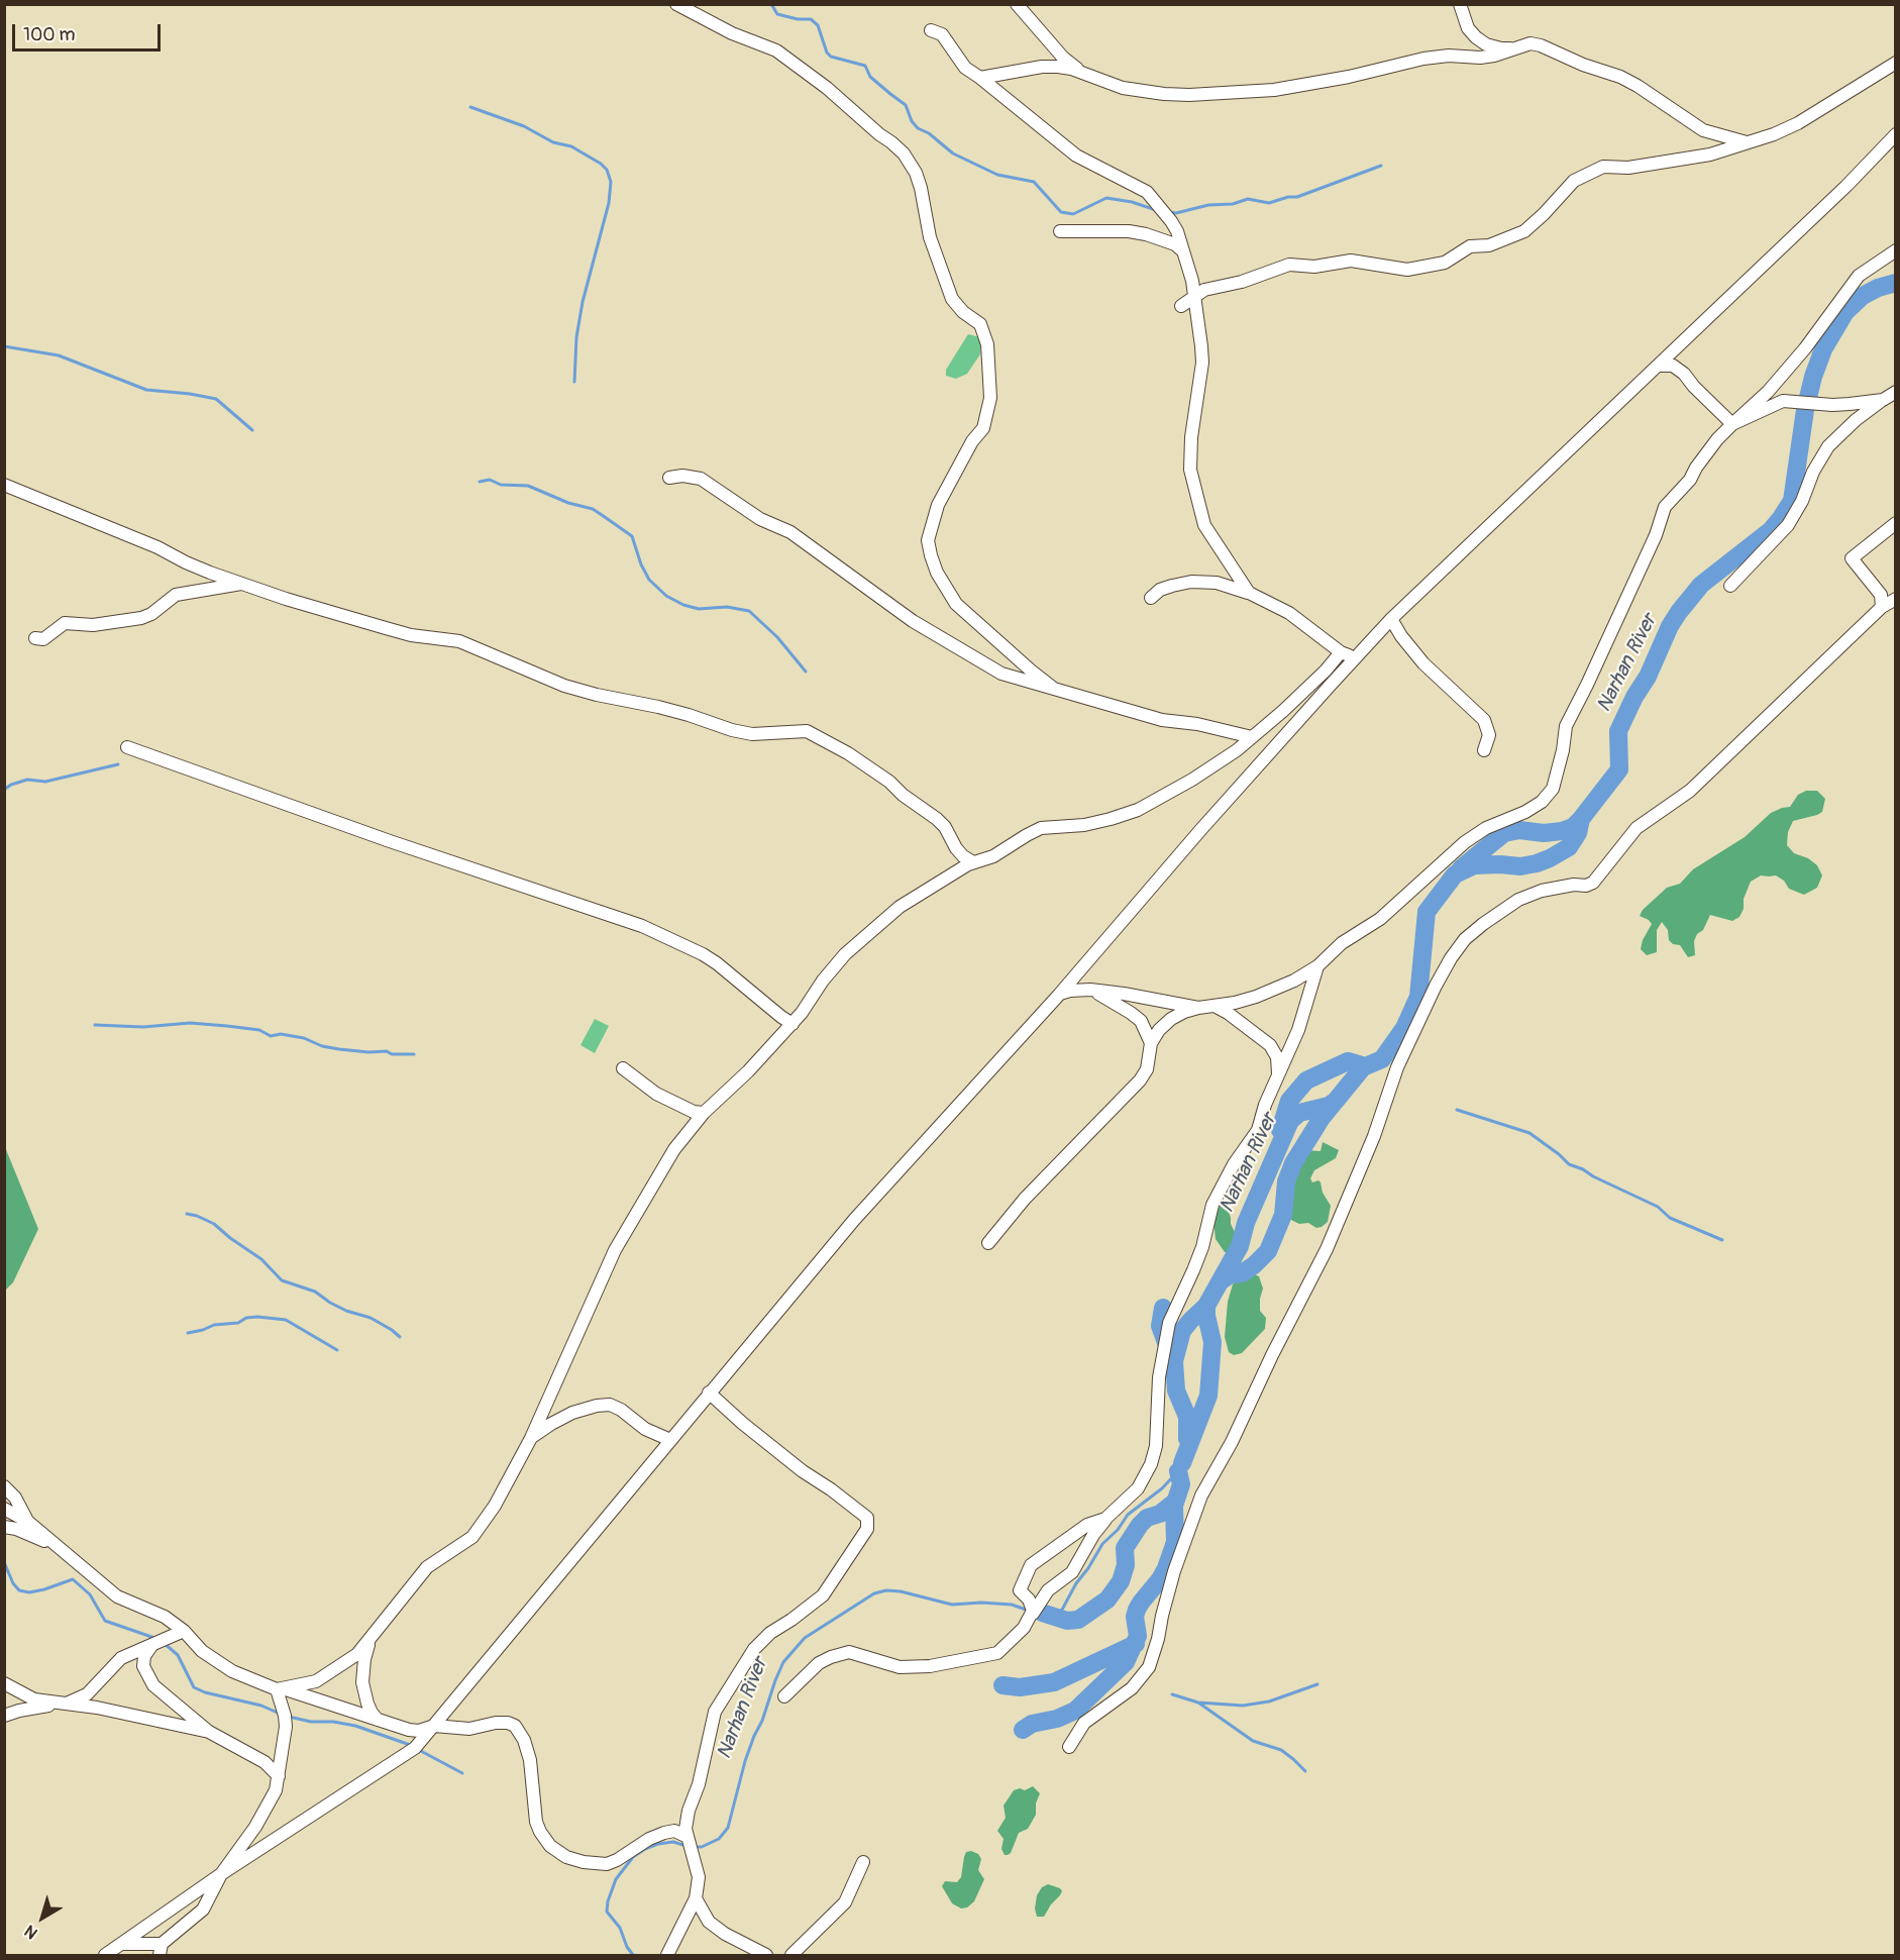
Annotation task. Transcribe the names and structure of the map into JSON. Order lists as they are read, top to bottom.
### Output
{
  "water": ["Narhan River"],
  "scale_bar": "100 m",
  "north": "bottom left"
}
